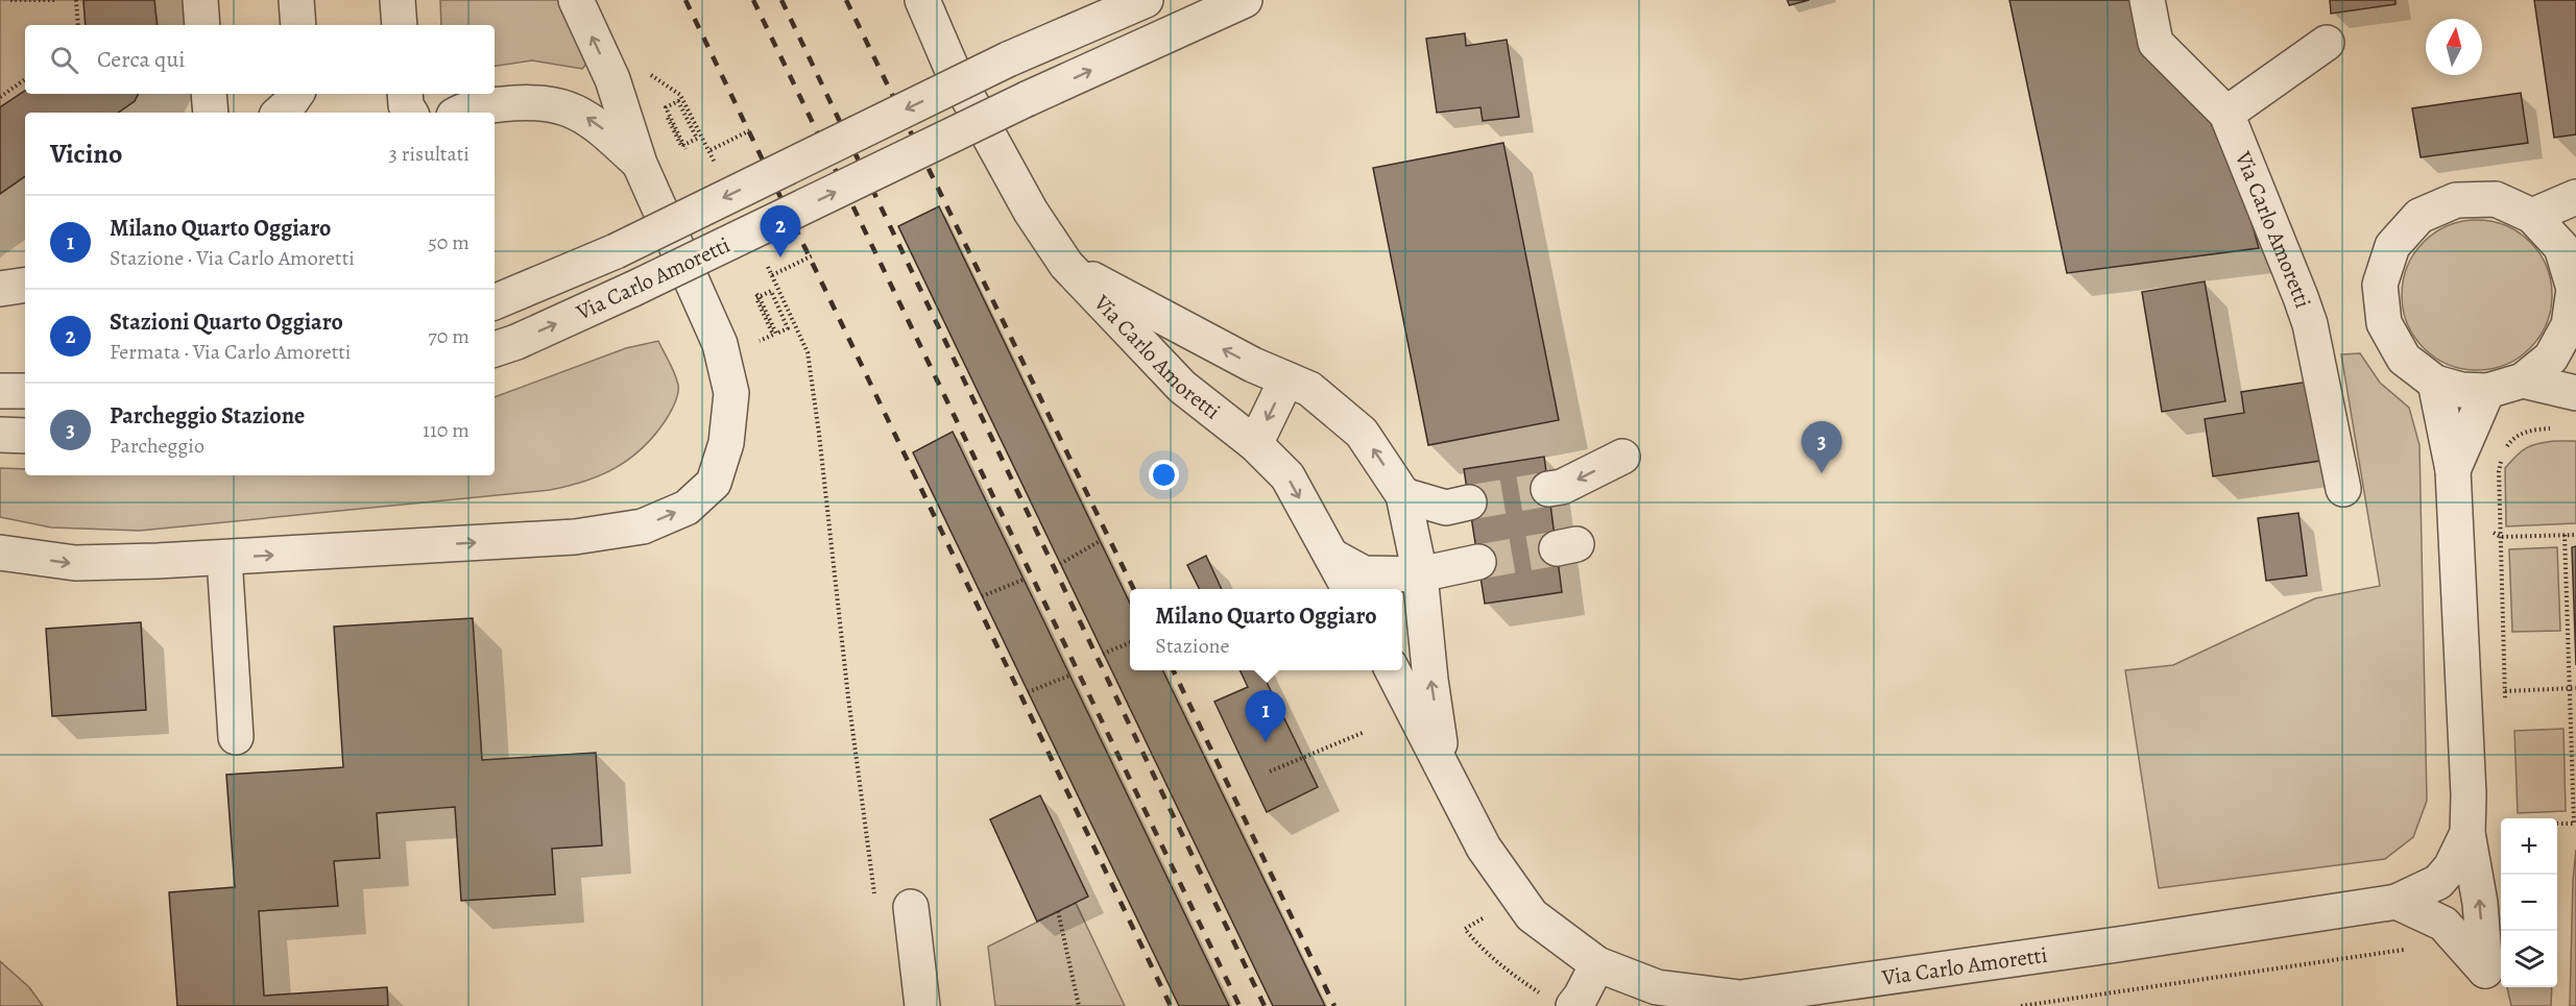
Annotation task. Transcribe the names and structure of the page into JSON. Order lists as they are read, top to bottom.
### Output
{
  "streets": {
    "street": ["Via Carlo Amoretti"]
  },
  "north": "top",
  "page": {
    "search": "Cerca qui",
    "heading": ["Vicino", "3 risultati"],
    "list": [
      {
        "mark": "1",
        "name": "Milano Quarto Oggiaro",
        "note": "Stazione · Via Carlo Amoretti",
        "value": "50 m"
      },
      {
        "mark": "2",
        "name": "Stazioni Quarto Oggiaro",
        "note": "Fermata · Via Carlo Amoretti",
        "value": "70 m"
      },
      {
        "mark": "3",
        "name": "Parcheggio Stazione",
        "note": "Parcheggio",
        "value": "110 m"
      }
    ],
    "pins": ["2", "3", "1"],
    "popup": ["Milano Quarto Oggiaro", "Stazione"],
    "map_buttons": ["+", "−"]
  }
}
